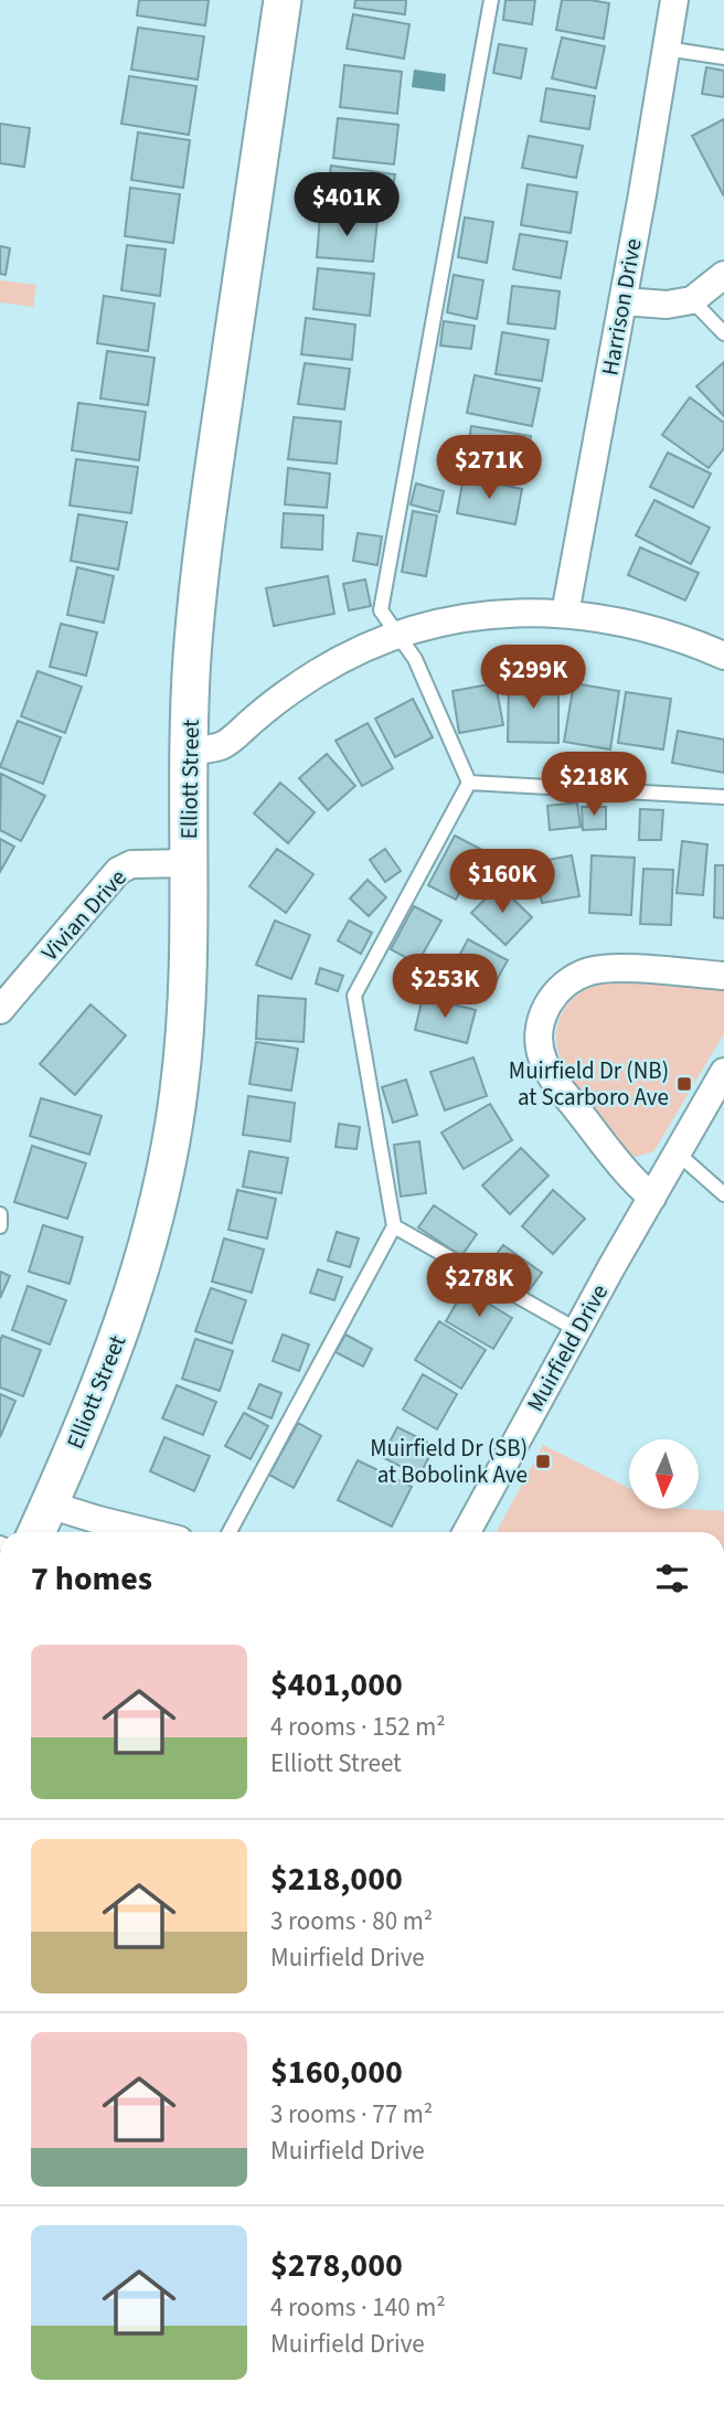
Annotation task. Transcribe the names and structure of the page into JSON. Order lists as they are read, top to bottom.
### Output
{
  "streets": {
    "street": [
      "Harrison Drive",
      "Elliott Street",
      "Vivian Drive",
      "Muirfield Drive"
    ]
  },
  "crossings": [
    ["Elliott Street", "Vivian Drive"]
  ],
  "places": {
    "transit": ["Muirfield Dr (NB) at Scarboro Ave", "Muirfield Dr (SB) at Bobolink Ave"]
  },
  "north": "bottom",
  "page": {
    "price": [
      "$401K",
      "$271K",
      "$299K",
      "$218K",
      "$160K",
      "$253K",
      "$278K"
    ],
    "heading": "7 homes",
    "list": [
      {
        "name": "$401,000",
        "note": "4 rooms · 152 m² · Elliott Street"
      },
      {
        "name": "$218,000",
        "note": "3 rooms · 80 m² · Muirfield Drive"
      },
      {
        "name": "$160,000",
        "note": "3 rooms · 77 m² · Muirfield Drive"
      },
      {
        "name": "$278,000",
        "note": "4 rooms · 140 m² · Muirfield Drive"
      }
    ]
  }
}
